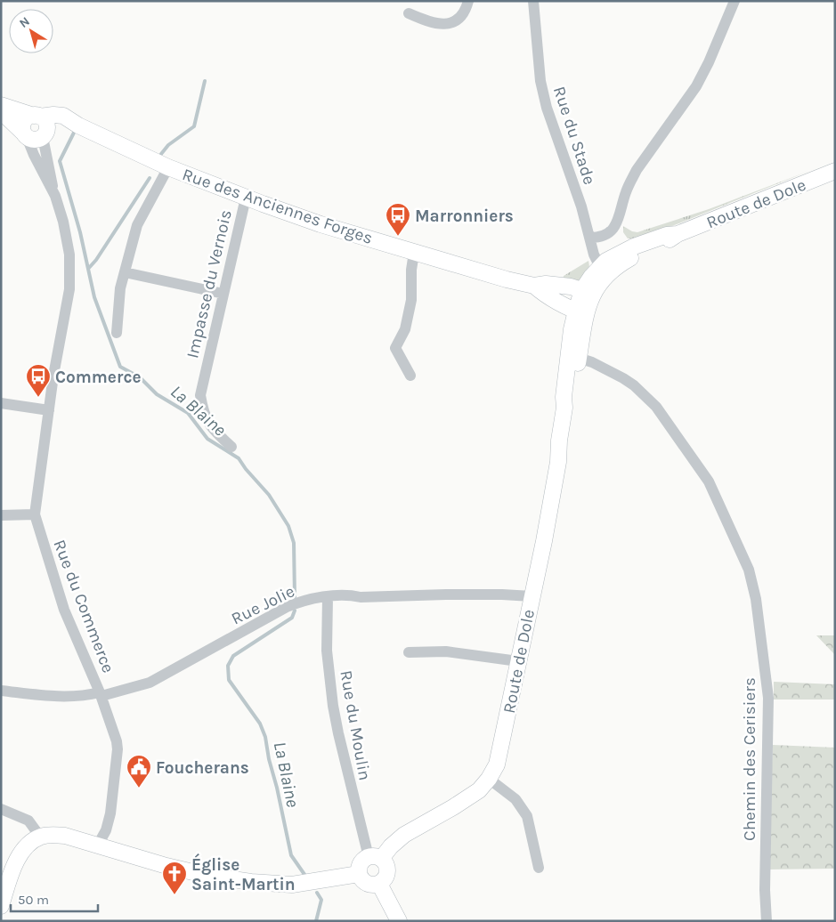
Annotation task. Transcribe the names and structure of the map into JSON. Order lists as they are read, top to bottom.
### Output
{
  "streets": {
    "main road": ["Route de Dole", "Rue des Anciennes Forges"],
    "street": [
      "Rue du Stade",
      "Impasse du Vernois",
      "Rue Jolie",
      "Rue du Commerce",
      "Rue du Moulin",
      "Chemin des Cerisiers"
    ]
  },
  "crossings": [
    ["Rue du Stade", "Route de Dole"],
    ["Route de Dole", "Rue des Anciennes Forges"],
    ["Route de Dole", "Rue Jolie"],
    ["Route de Dole", "Rue du Moulin"],
    ["Route de Dole", "Chemin des Cerisiers"],
    ["Rue des Anciennes Forges", "Impasse du Vernois"],
    ["Rue des Anciennes Forges", "Rue du Commerce"],
    ["Rue Jolie", "Rue du Commerce"],
    ["Rue Jolie", "Rue du Moulin"]
  ],
  "water": ["La Blaine"],
  "places": {
    "bus stop": ["Marronniers", "Commerce"],
    "public building": ["Foucherans"],
    "church": ["Église Saint-Martin"]
  },
  "scale_bar": "50 m",
  "north": "top left"
}
